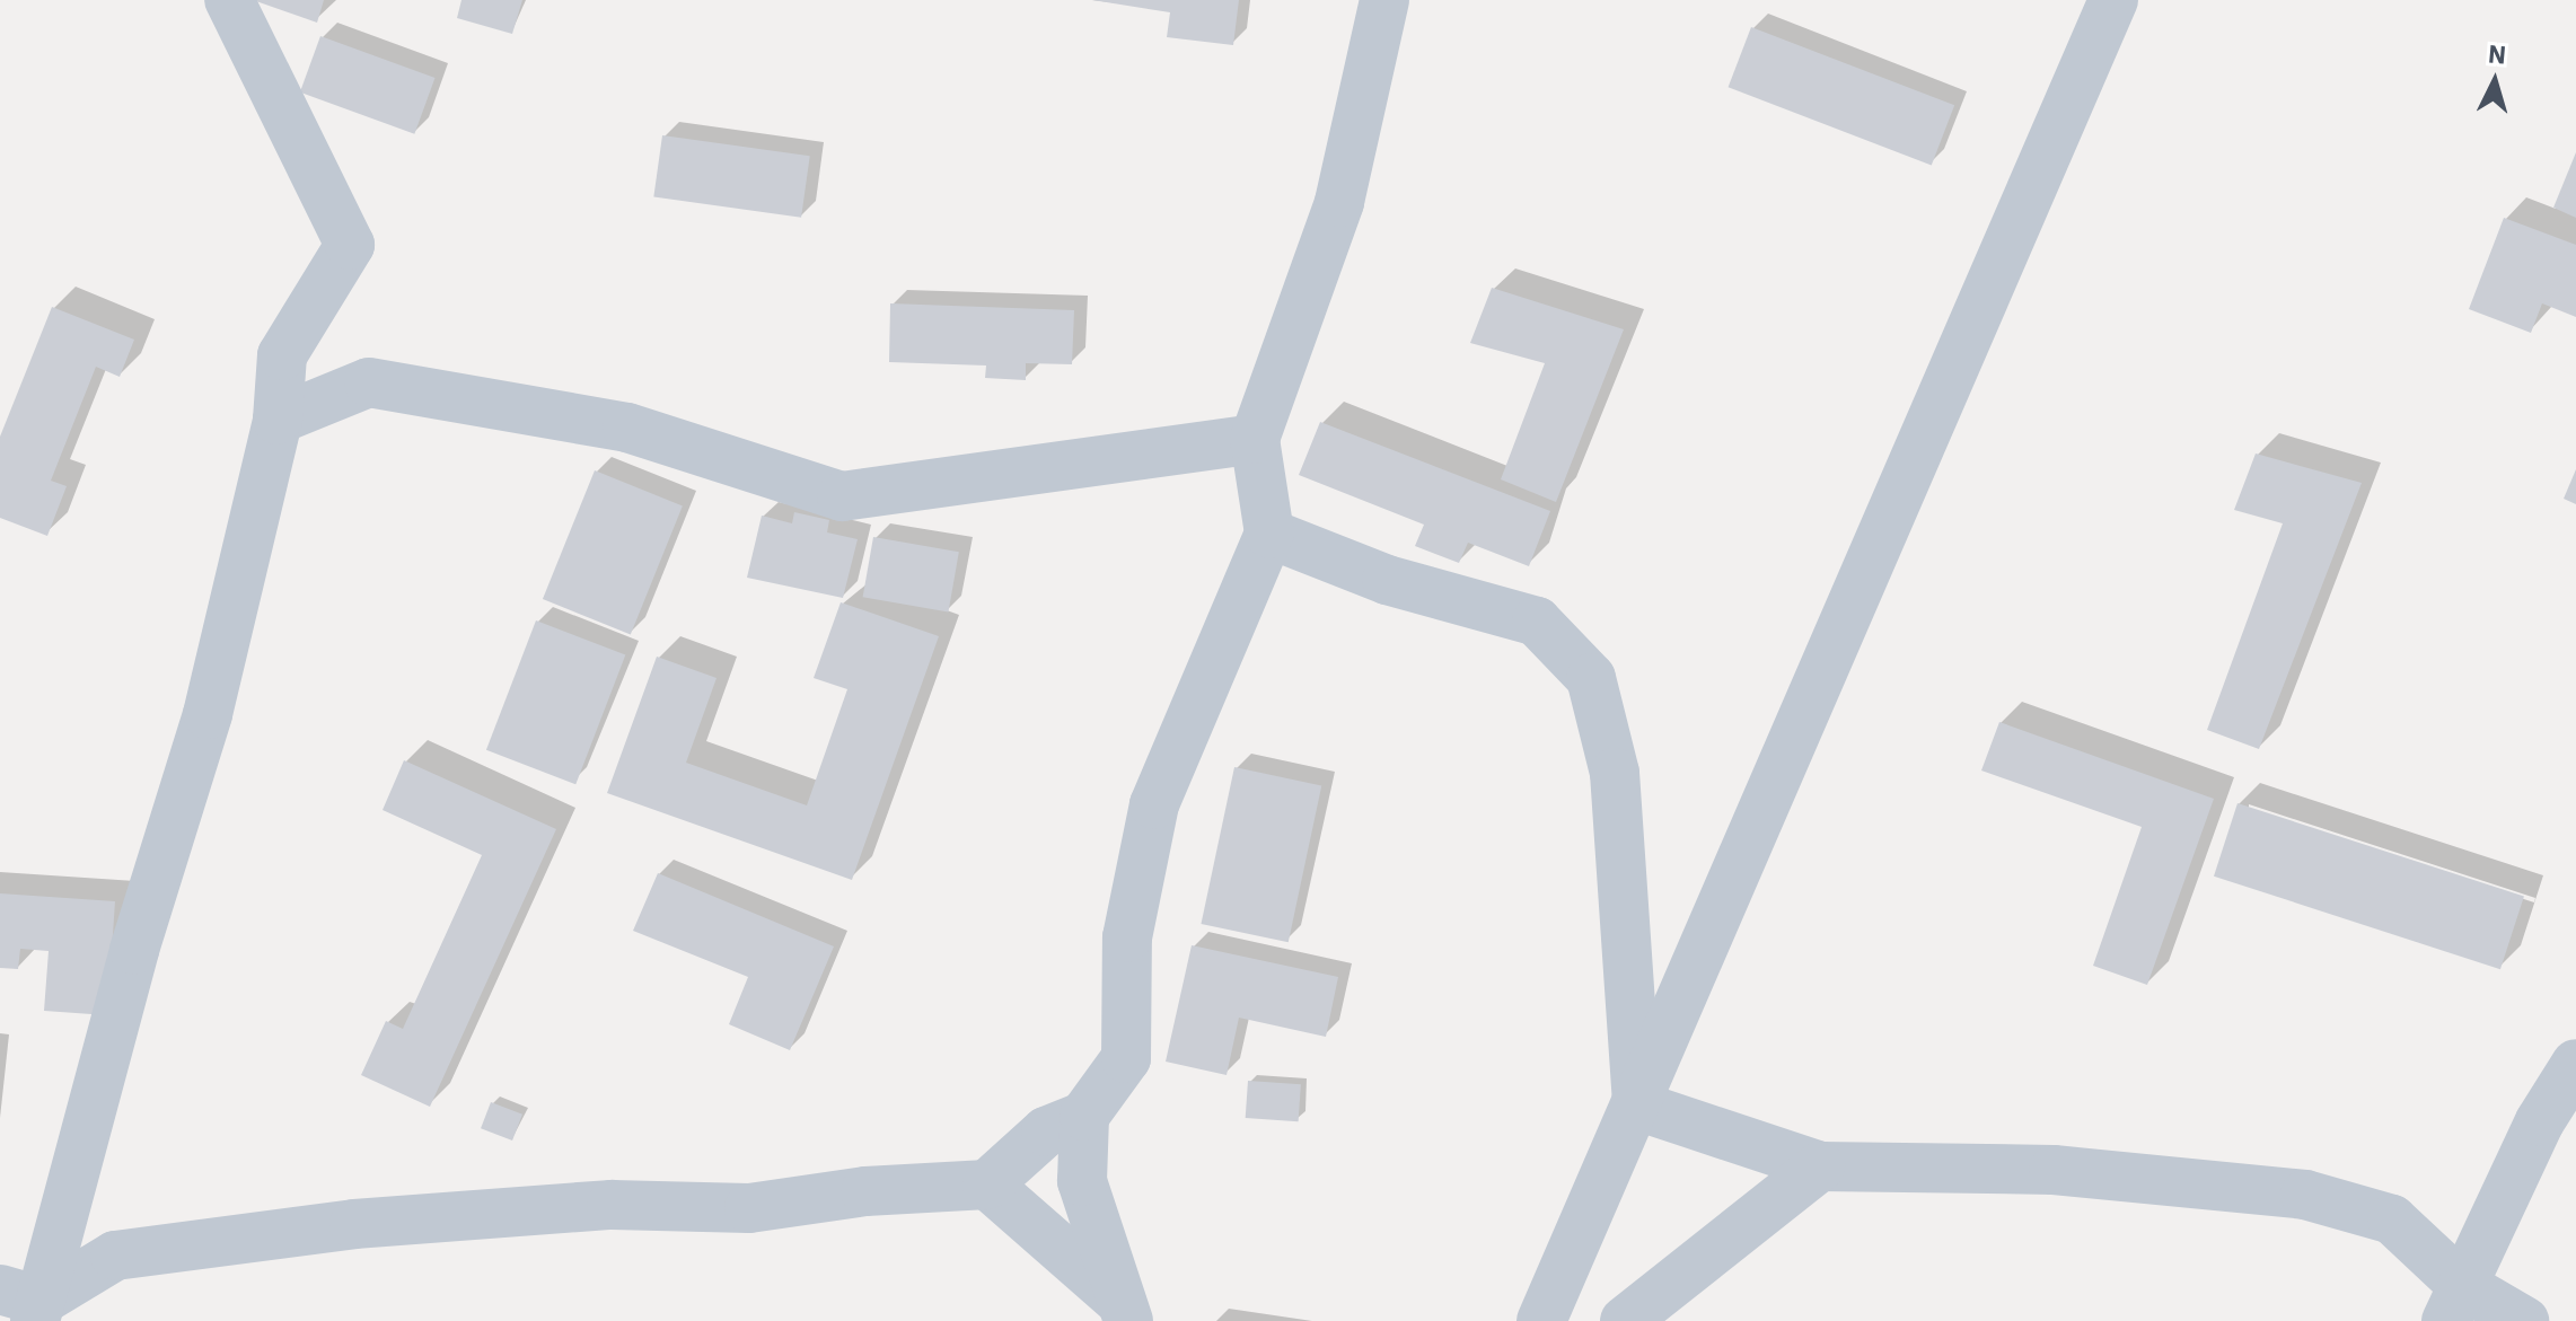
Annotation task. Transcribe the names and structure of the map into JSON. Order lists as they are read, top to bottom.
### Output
{
  "north": "top"
}
